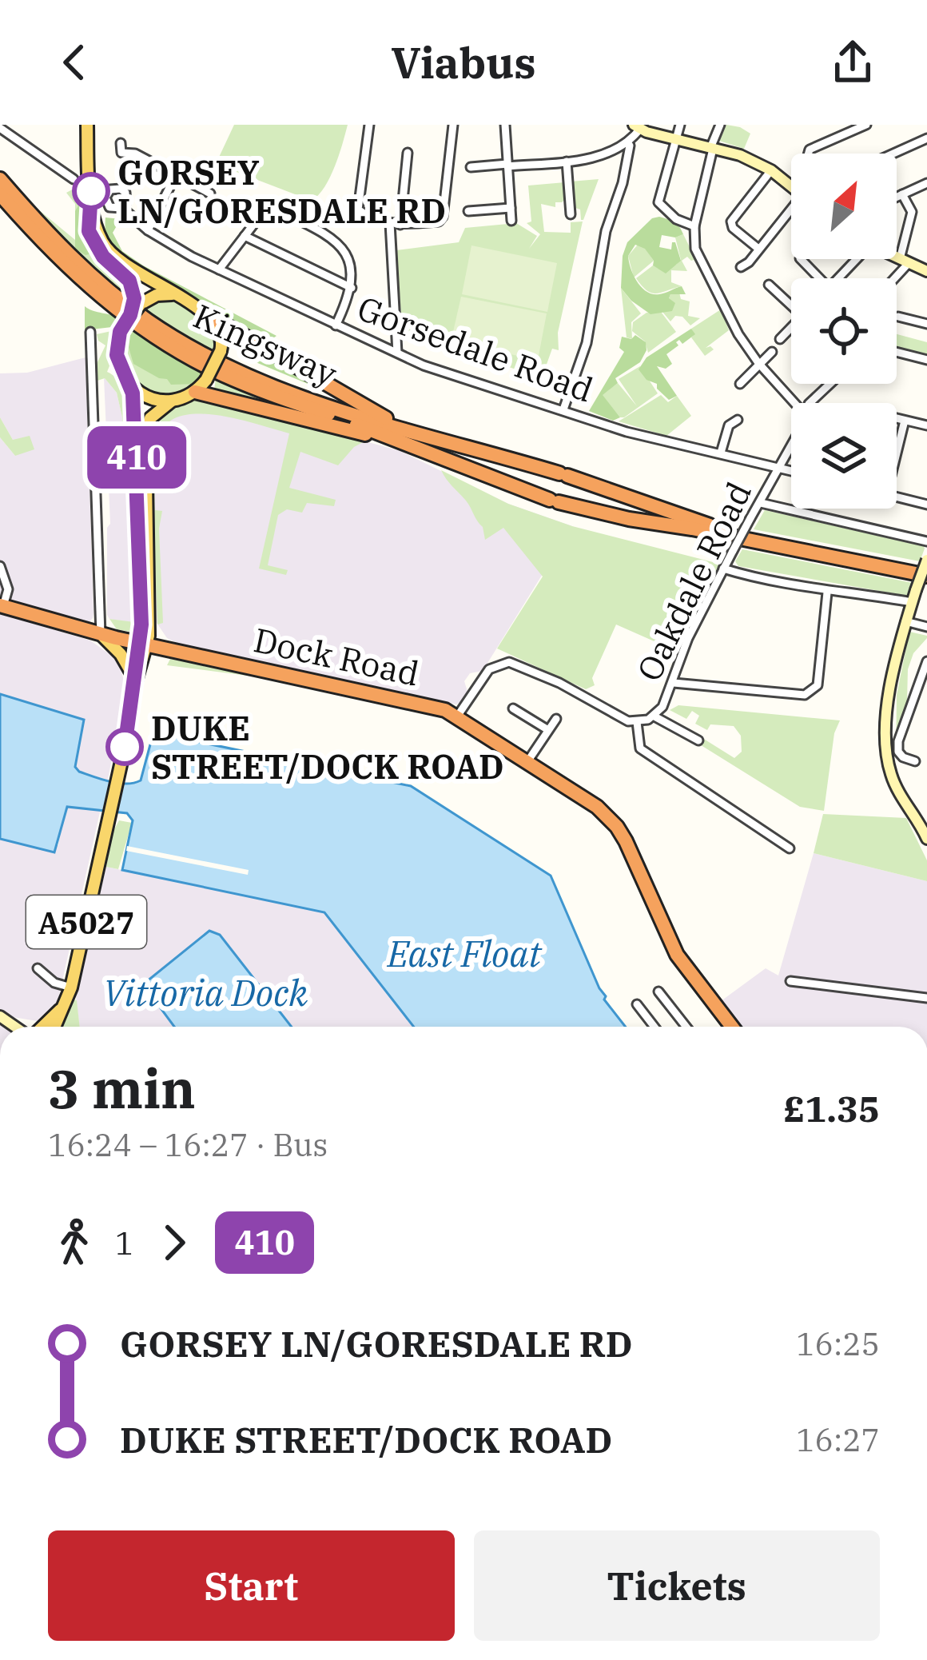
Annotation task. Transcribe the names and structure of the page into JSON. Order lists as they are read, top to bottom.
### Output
{
  "streets": {
    "highway": ["Kingsway", "Dock Road"],
    "main road": ["A5027"],
    "street": ["Gorsedale Road", "Oakdale Road"]
  },
  "crossings": [
    ["Gorsedale Road", "Oakdale Road"],
    ["Oakdale Road", "Dock Road"],
    ["Dock Road", "A5027"]
  ],
  "water": ["East Float", "Vittoria Dock"],
  "places": ["GORSEY LN/GORESDALE RD", "DUKE STREET/DOCK ROAD"],
  "lines": ["bus line 410"],
  "north": "top right",
  "page": {
    "header": "Viabus",
    "on_map": "410",
    "heading": ["3 min", "16:24 – 16:27 · Bus", "£1.35"],
    "legs": ["1", "410"],
    "list": [
      {
        "name": "GORSEY LN/GORESDALE RD",
        "value": "16:25"
      },
      {
        "name": "DUKE STREET/DOCK ROAD",
        "value": "16:27"
      }
    ],
    "buttons": ["Start", "Tickets"]
  }
}
